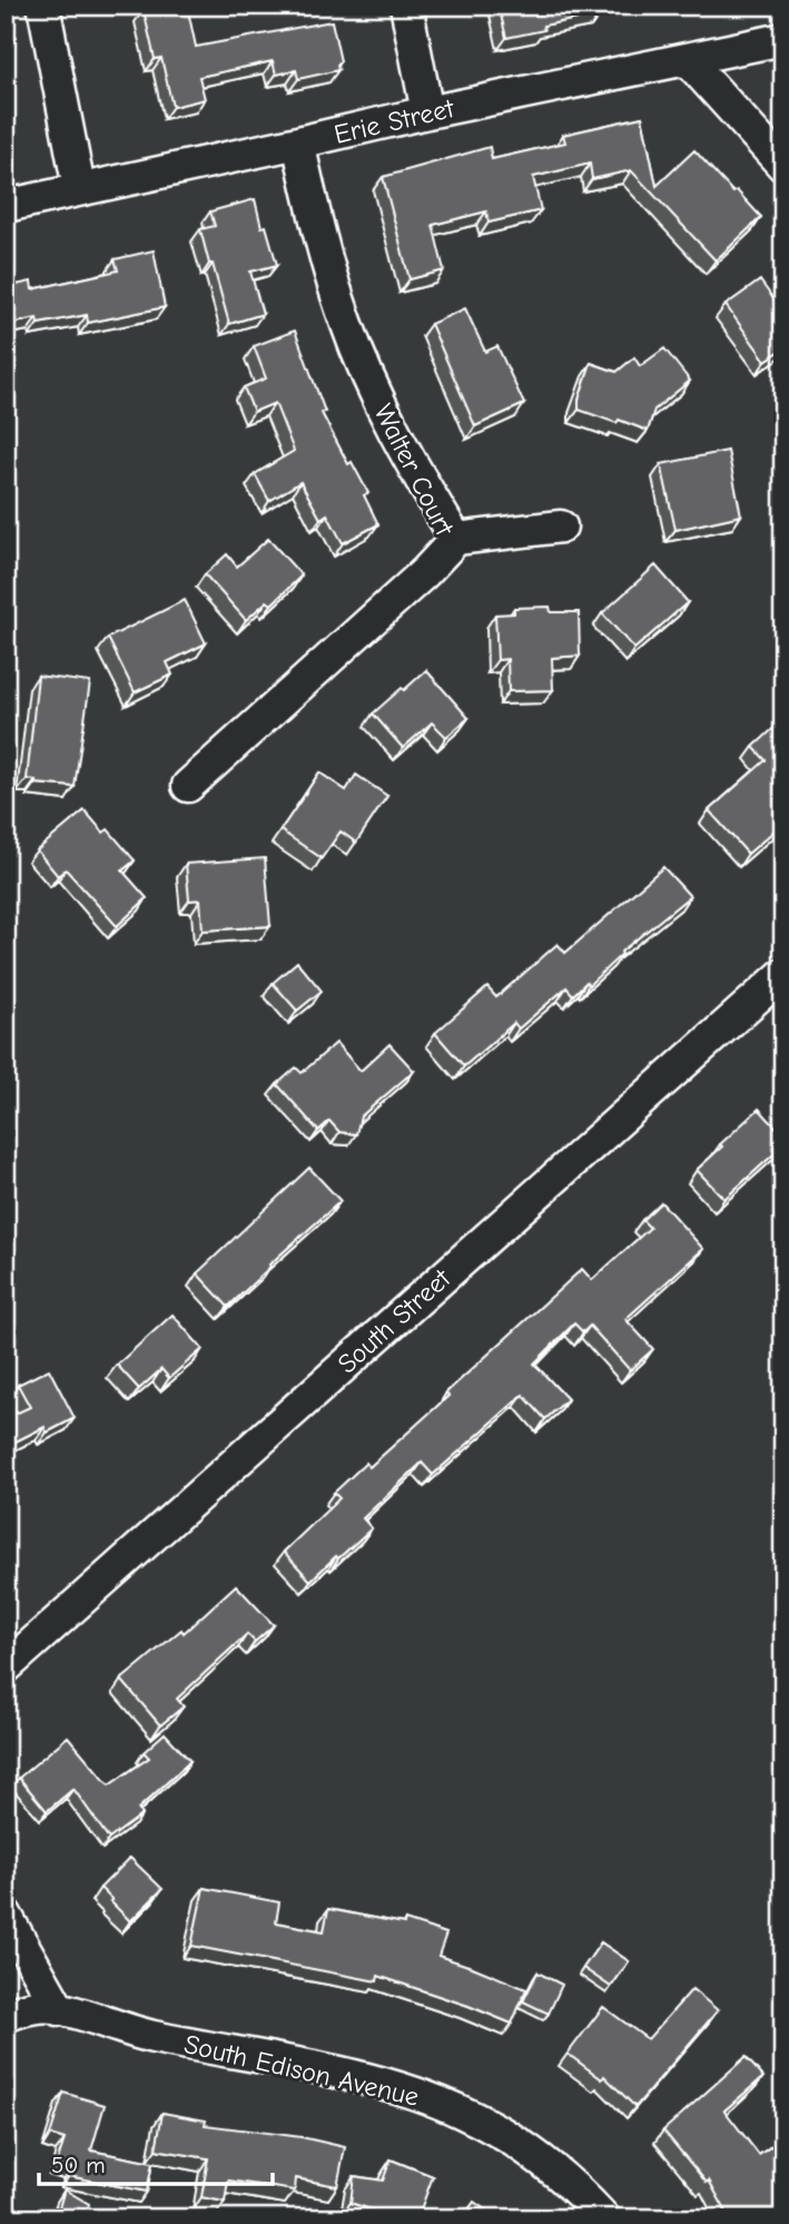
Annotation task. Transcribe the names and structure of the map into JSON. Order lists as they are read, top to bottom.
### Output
{
  "streets": {
    "street": [
      "Erie Street",
      "Walter Court",
      "South Street",
      "South Edison Avenue"
    ]
  },
  "crossings": [
    ["Erie Street", "Walter Court"]
  ],
  "scale_bar": "50 m"
}
